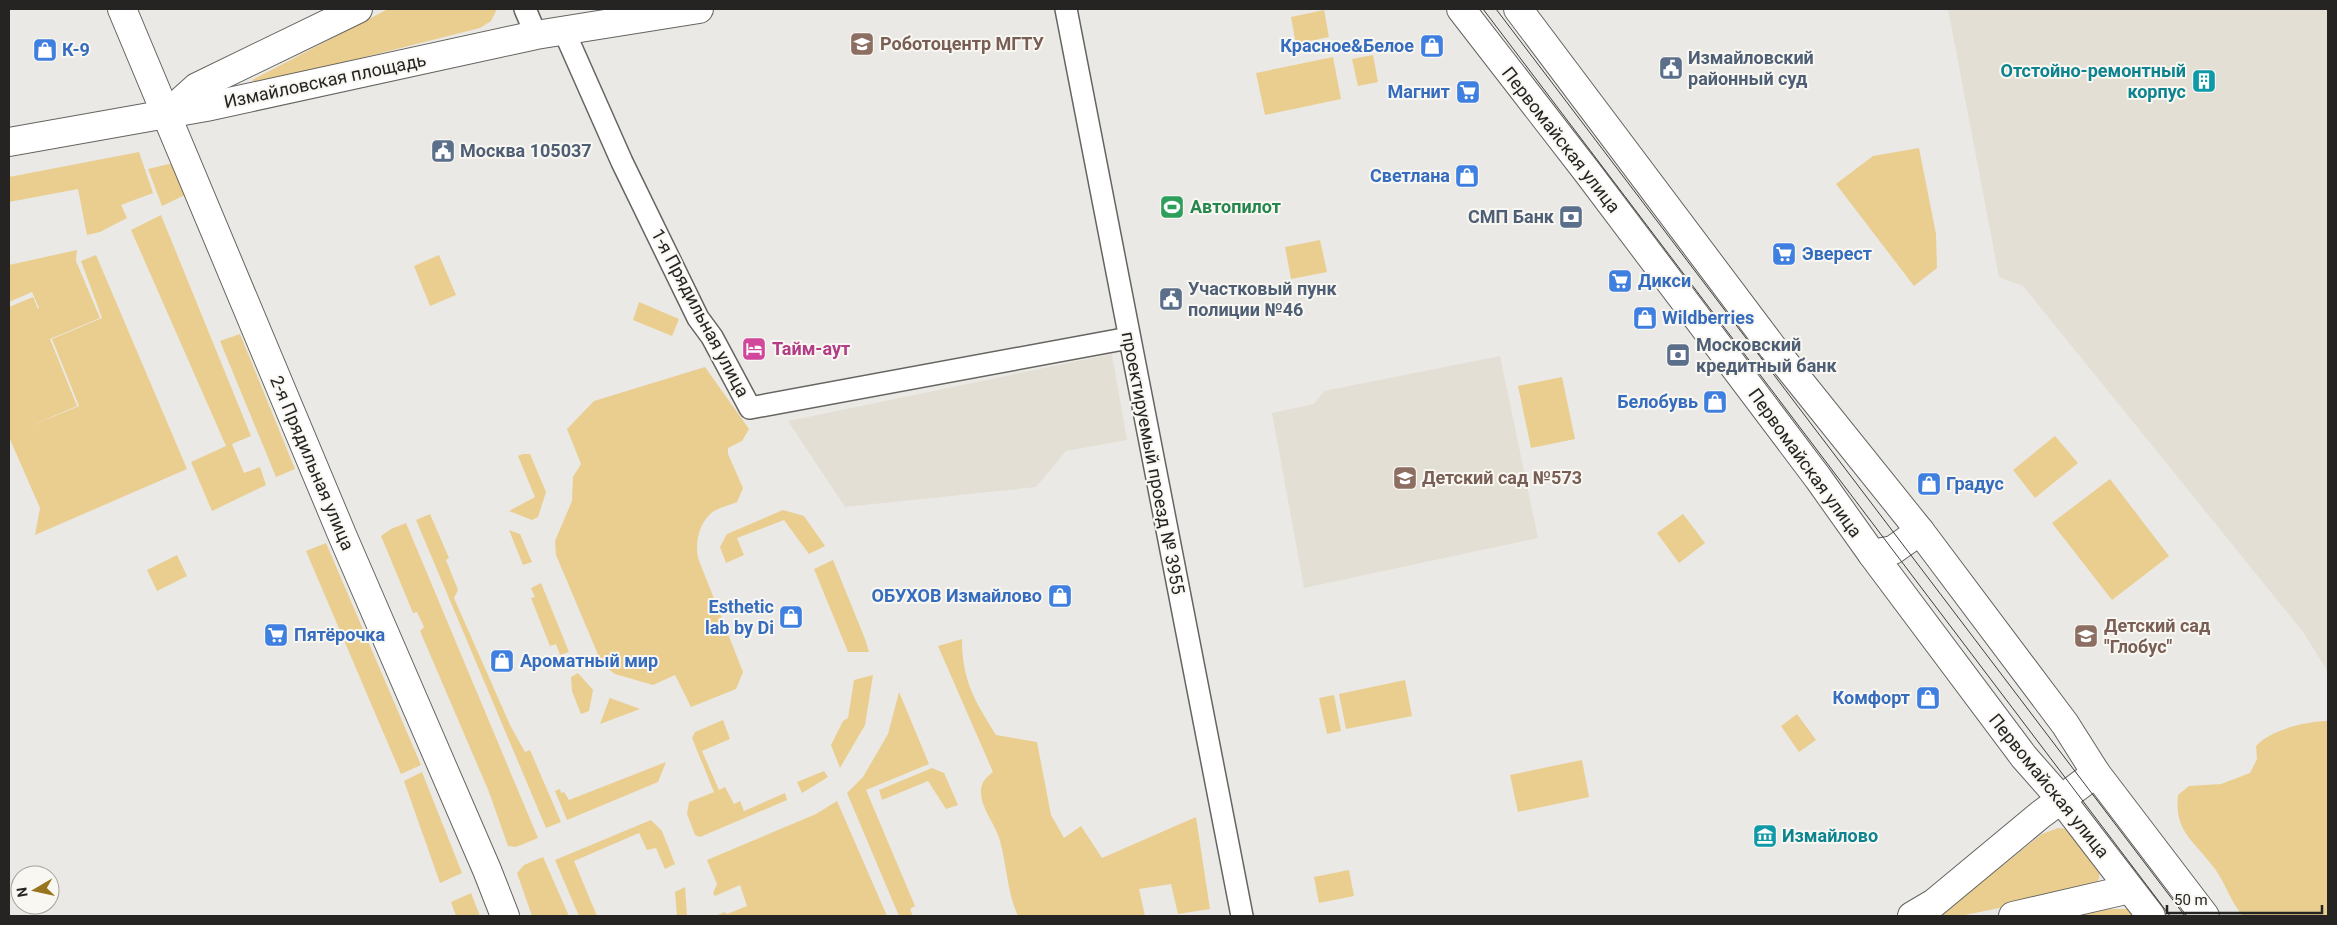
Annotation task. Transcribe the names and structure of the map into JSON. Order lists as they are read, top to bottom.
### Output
{
  "streets": {
    "main road": ["Измайловская площадь", "Первомайская улица", "2-я Прядильная улица"],
    "street": ["1-я Прядильная улица", "проектируемый проезд № 3955"]
  },
  "crossings": [
    ["Измайловская площадь", "1-я Прядильная улица"],
    ["Измайловская площадь", "2-я Прядильная улица"],
    ["1-я Прядильная улица", "проектируемый проезд № 3955"]
  ],
  "places": {
    "school or university": ["Роботоцентр МГТУ", "Детский сад №573", "Детский сад \"Глобус\""],
    "shop": [
      "Красное&Белое",
      "К-9",
      "Светлана",
      "Wildberries",
      "Белобувь",
      "Градус",
      "ОБУХОВ Измайлово",
      "Esthetic lab by Di",
      "Ароматный мир",
      "Комфорт"
    ],
    "public building": ["Измайловский районный суд", "Москва 105037", "Участковый пунк полиции №46"],
    "building": ["Отстойно-ремонтный корпус"],
    "supermarket": [
      "Магнит",
      "Эверест",
      "Дикси",
      "Пятёрочка"
    ],
    "sports": ["Автопилот"],
    "bank": ["СМП Банк", "Московский кредитный банк"],
    "hotel": ["Тайм-аут"],
    "museum": ["Измайлово"]
  },
  "scale_bar": "50 m",
  "north": "left"
}
